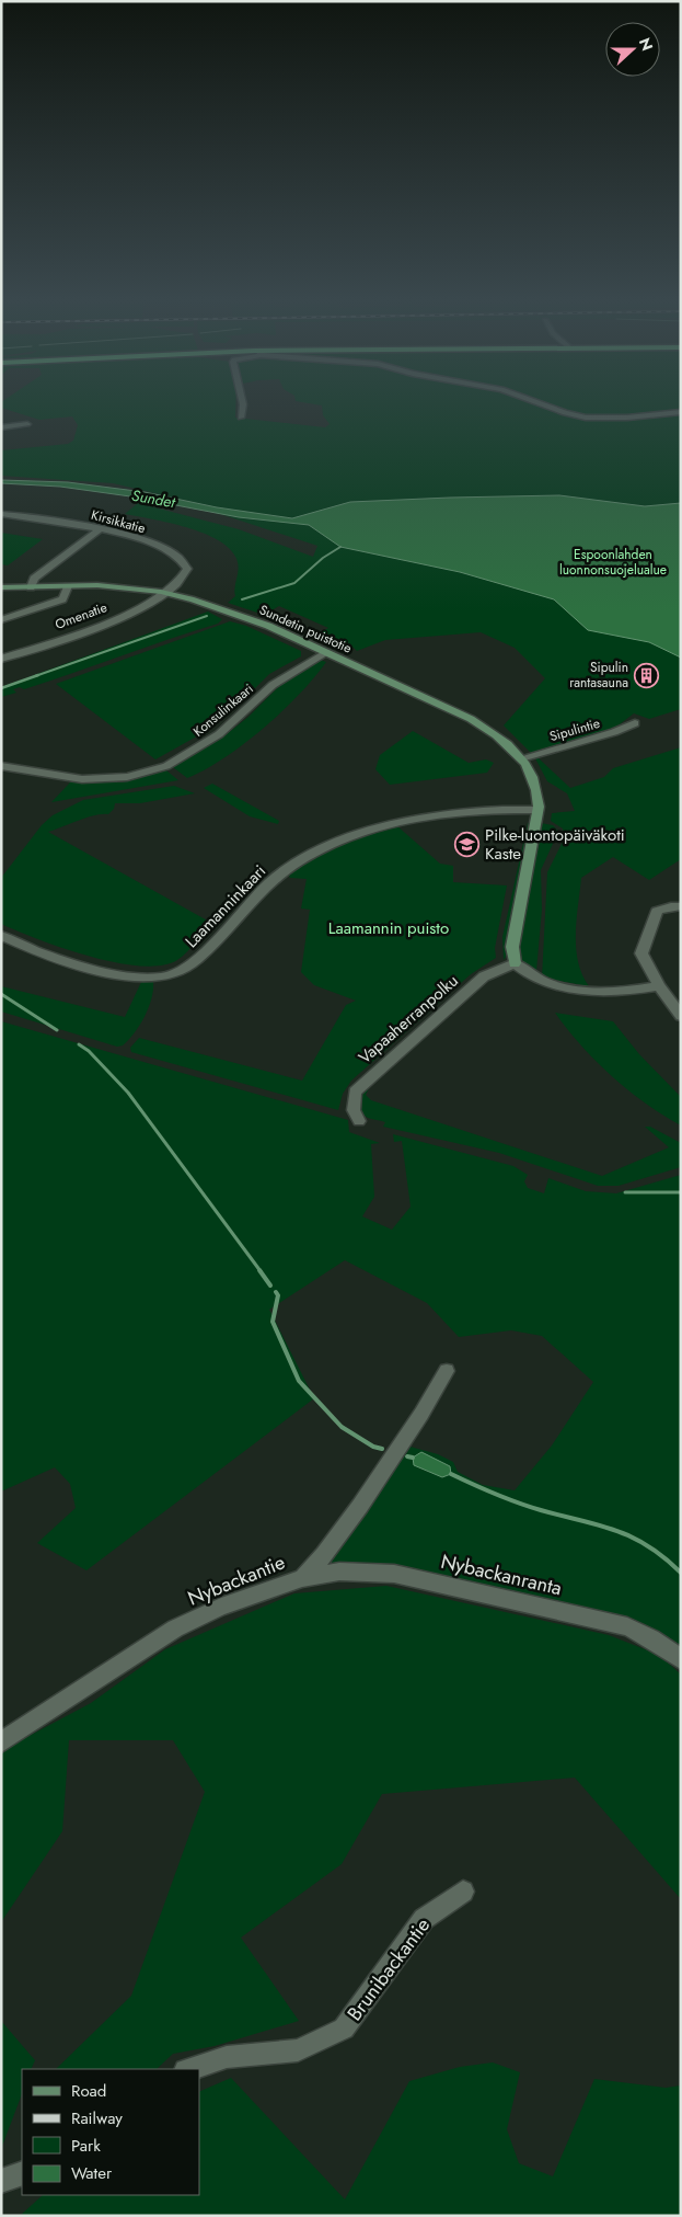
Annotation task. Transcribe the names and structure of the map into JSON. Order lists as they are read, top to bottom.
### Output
{
  "streets": {
    "street": [
      "Kirsikkatie",
      "Omenatie",
      "Sundetin puistotie",
      "Konsulinkaari",
      "Sipulintie",
      "Laamanninkaari",
      "Vapaaherranpolku",
      "Nybackanranta",
      "Nybackantie",
      "Brunibackantie"
    ]
  },
  "crossings": [
    ["Kirsikkatie", "Omenatie"],
    ["Kirsikkatie", "Sundetin puistotie"],
    ["Omenatie", "Sundetin puistotie"],
    ["Sundetin puistotie", "Konsulinkaari"],
    ["Sundetin puistotie", "Sipulintie"],
    ["Sundetin puistotie", "Laamanninkaari"],
    ["Sundetin puistotie", "Vapaaherranpolku"],
    ["Nybackanranta", "Nybackantie"]
  ],
  "water": ["Sundet"],
  "parks": ["Espoonlahden luonnonsuojelualue", "Laamannin puisto"],
  "places": {
    "building": ["Sipulin rantasauna"],
    "school or university": ["Pilke-luontopäiväkoti Kaste"]
  },
  "legend": [
    "Road",
    "Railway",
    "Park",
    "Water"
  ],
  "north": "right"
}
